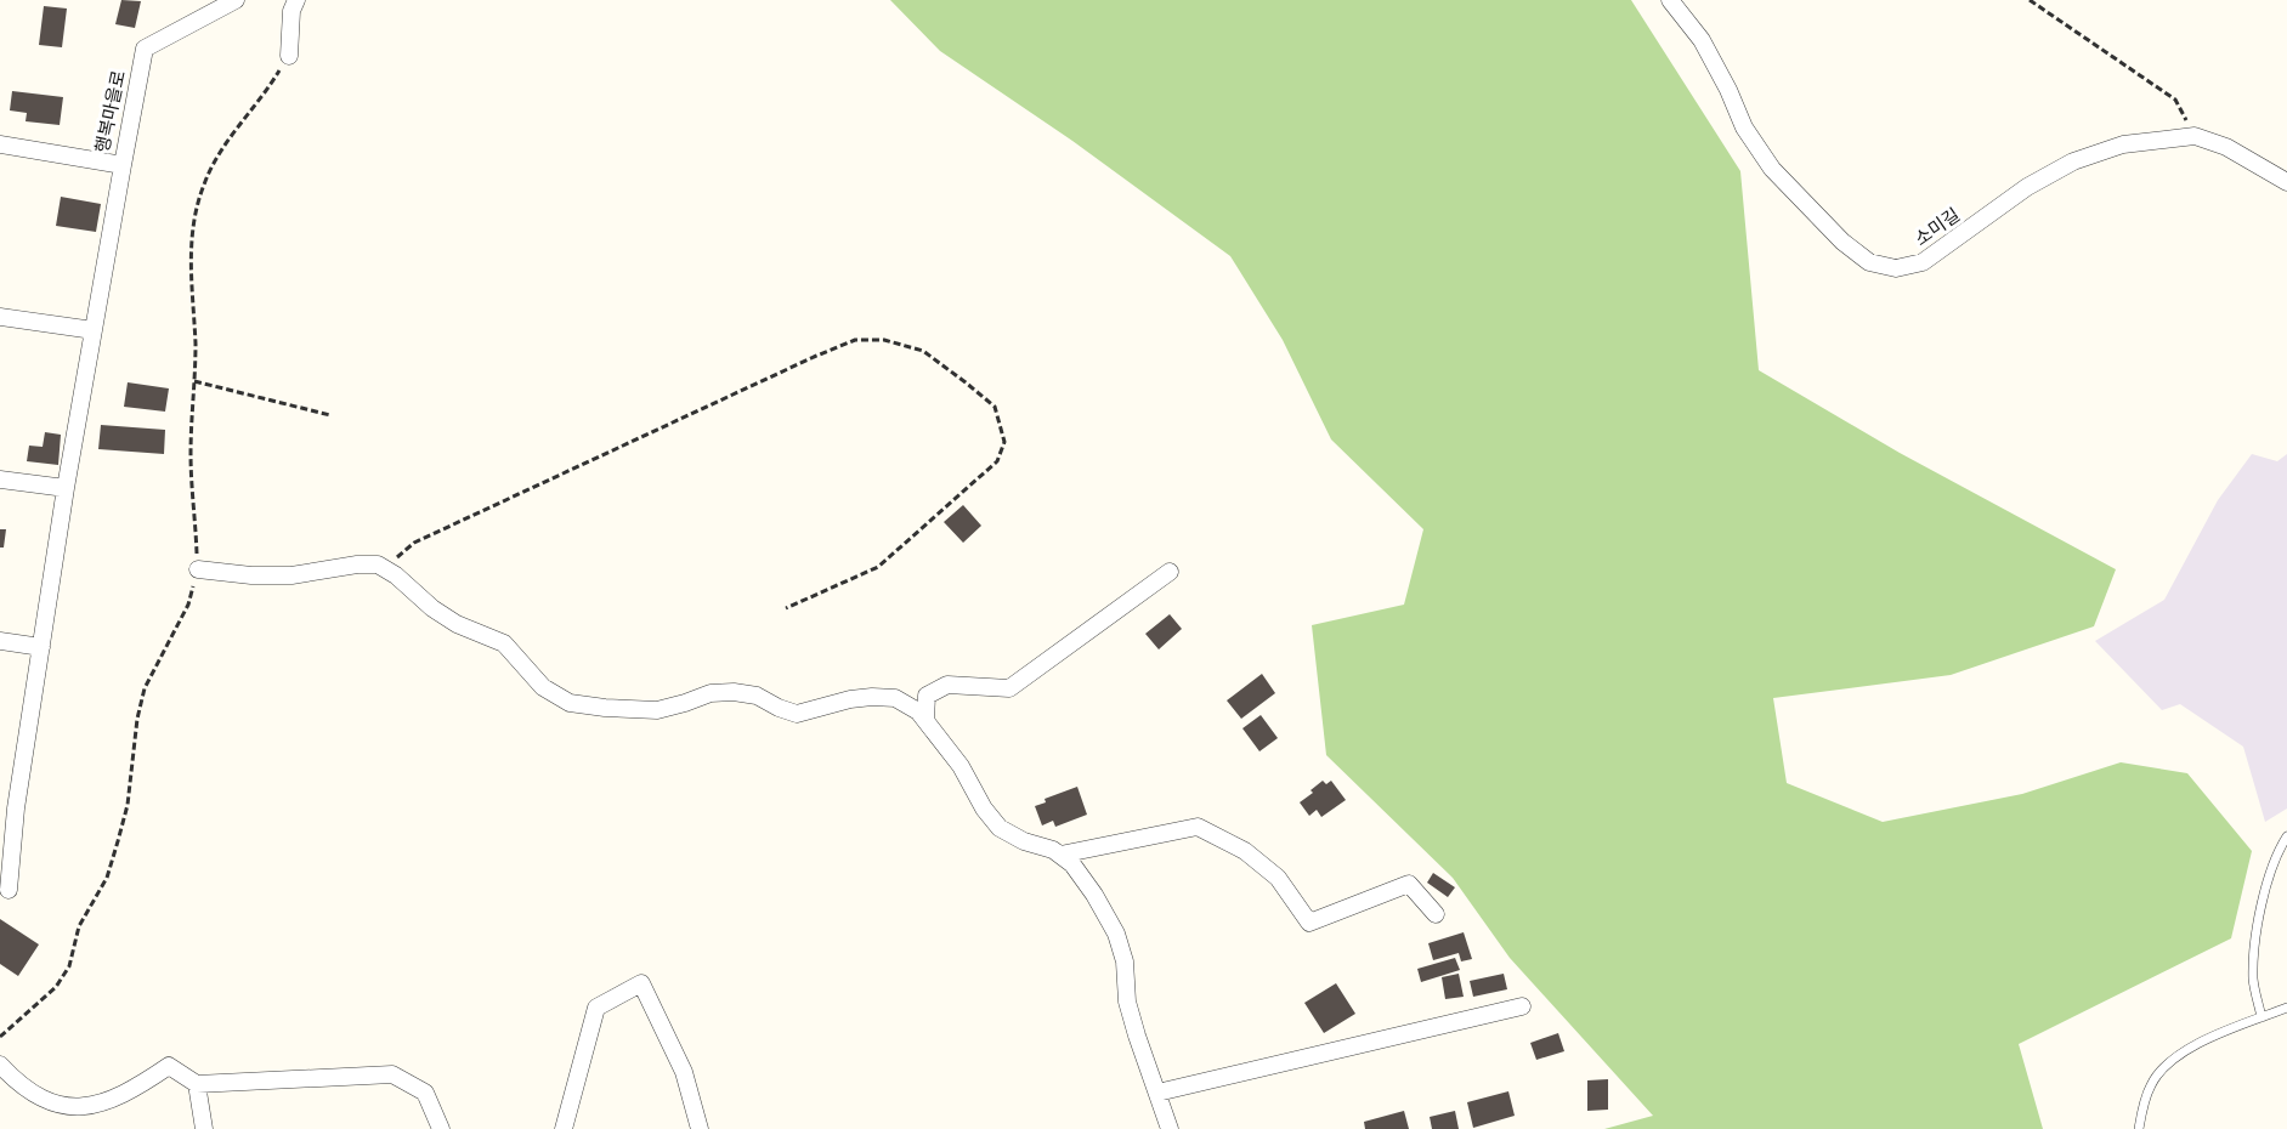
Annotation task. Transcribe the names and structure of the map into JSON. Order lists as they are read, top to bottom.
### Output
{
  "streets": {
    "street": ["행복마을로", "소미길"]
  }
}
